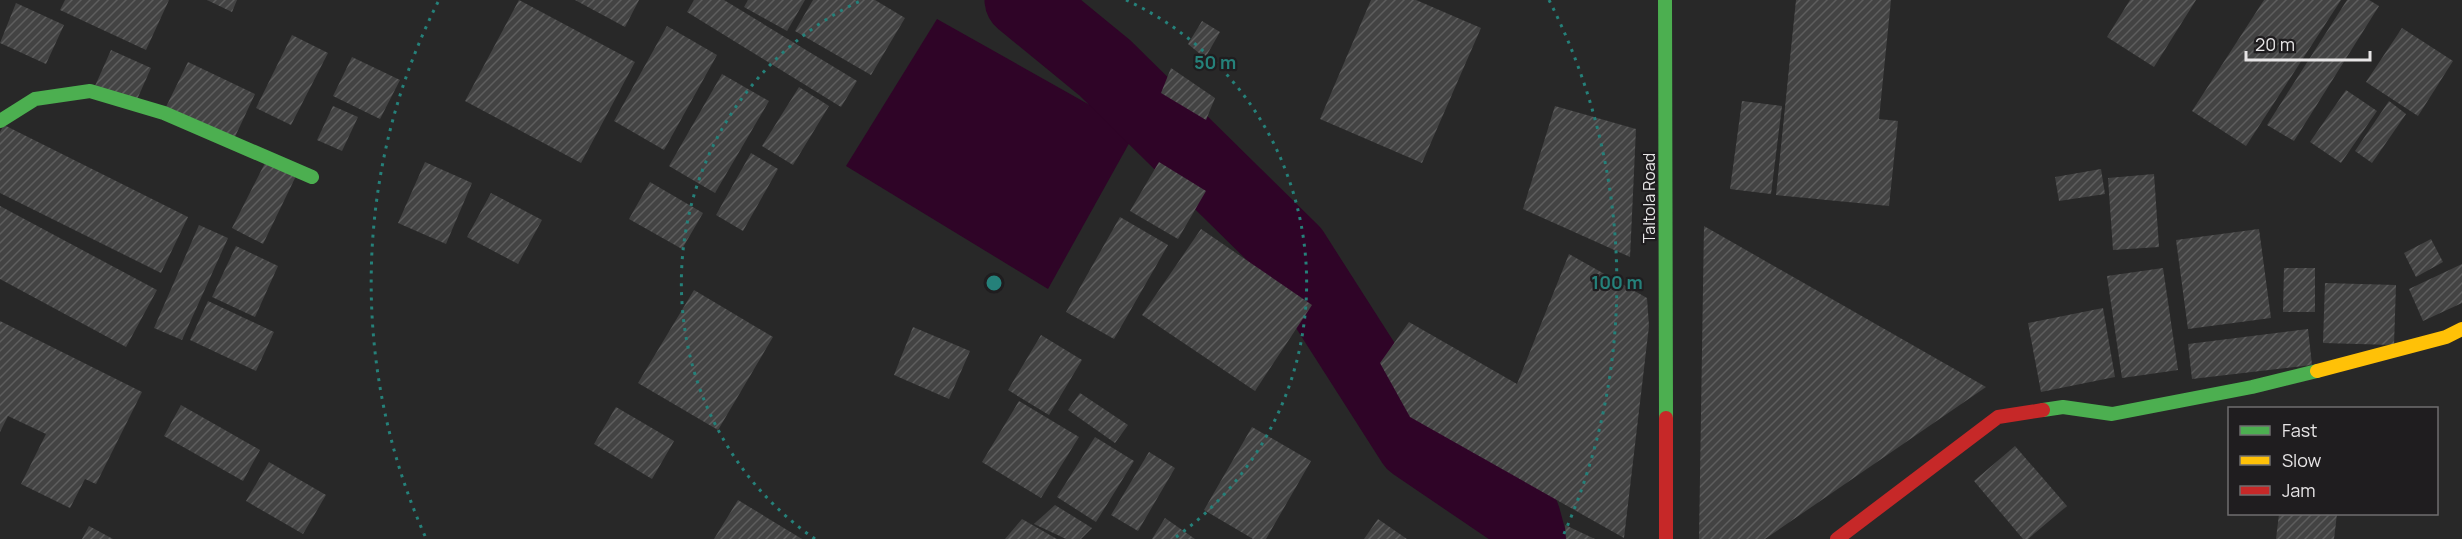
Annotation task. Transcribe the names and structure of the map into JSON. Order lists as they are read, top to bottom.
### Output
{
  "streets": {
    "street": ["Taltola Road"]
  },
  "legend": ["Fast", "Slow", "Jam"],
  "scale_bar": "20 m",
  "rings": ["50 m", "100 m"]
}
